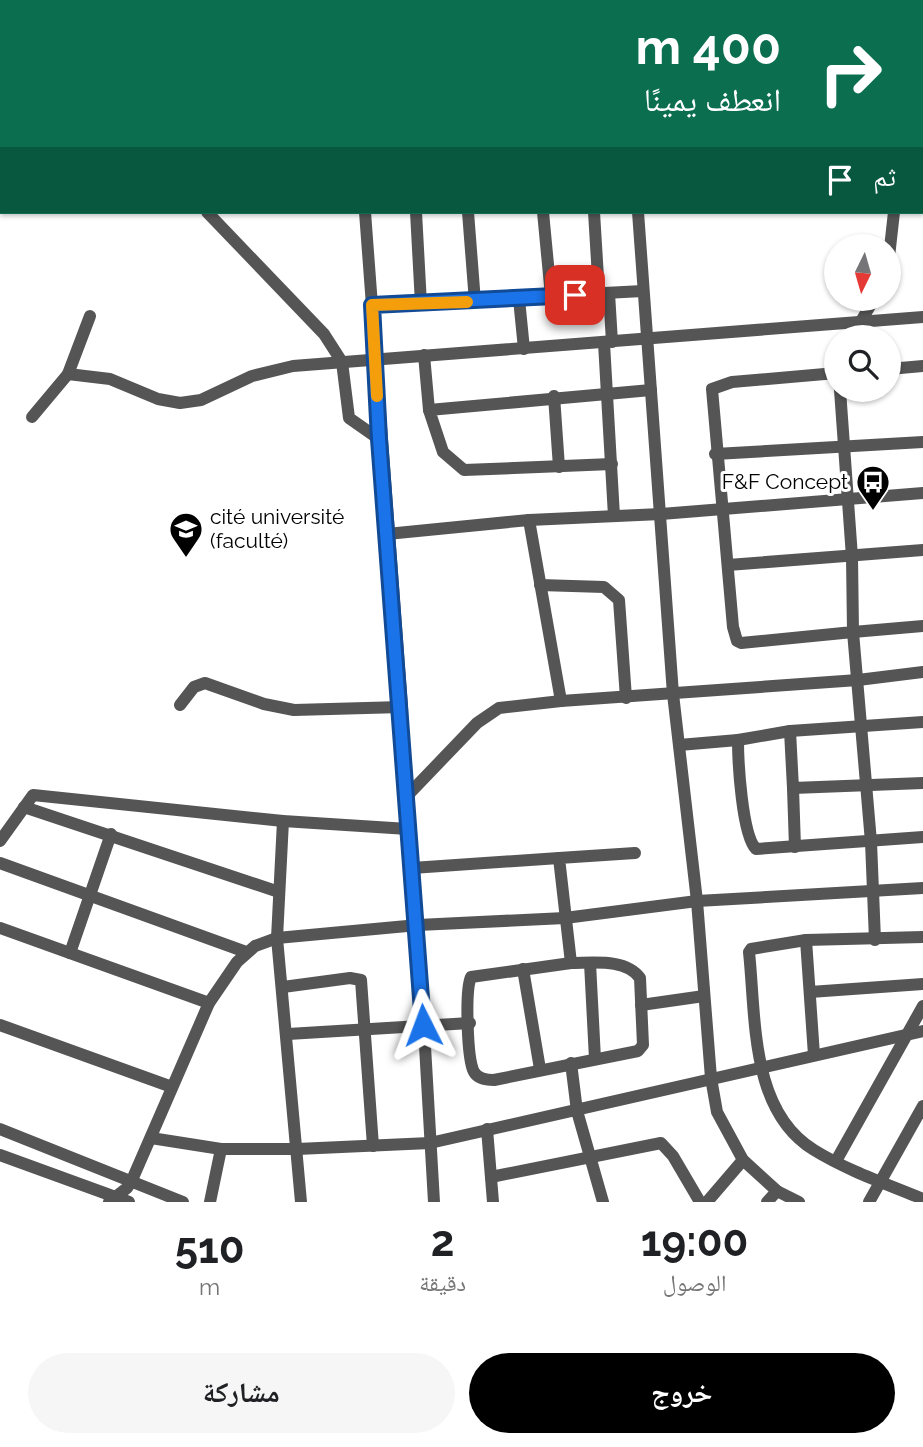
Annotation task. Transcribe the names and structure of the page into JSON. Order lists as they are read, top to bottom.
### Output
{
  "places": {
    "bus stop": ["F&F Concept"],
    "school or university": ["cité université (faculté)"]
  },
  "north": "bottom",
  "page": {
    "turn": ["400 m", "انعطف يمينًا"],
    "then": "ثم",
    "eta": [
      "19:00",
      "الوصول",
      "2",
      "دقيقة",
      "510",
      "m"
    ],
    "buttons": ["خروج", "مشاركة"]
  }
}
